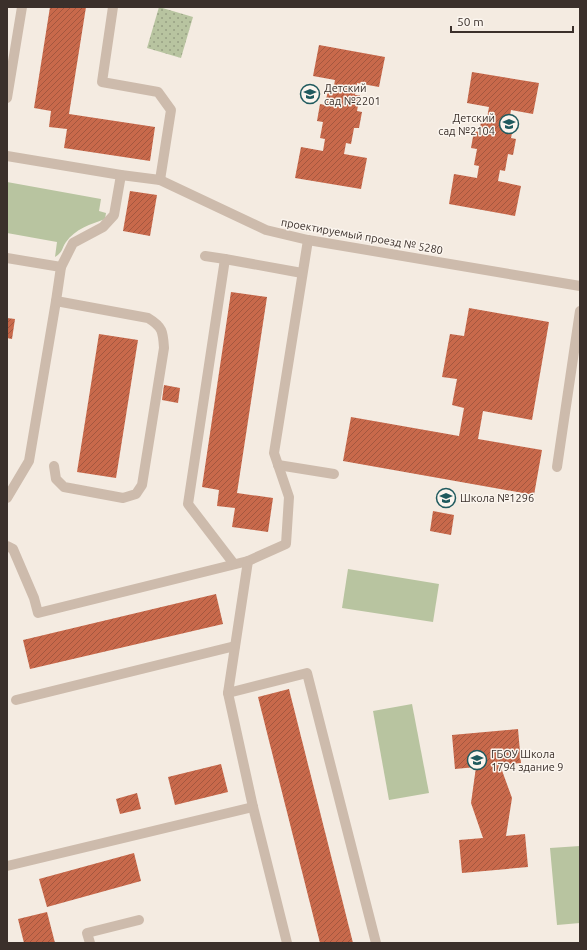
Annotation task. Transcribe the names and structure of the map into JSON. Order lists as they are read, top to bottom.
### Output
{
  "streets": {
    "street": ["проектируемый проезд № 5280"]
  },
  "places": {
    "school or university": [
      "Детский сад №2201",
      "Детский сад №2104",
      "Школа №1296",
      "ГБОУ Школа 1794 здание 9"
    ]
  },
  "scale_bar": "50 m"
}
